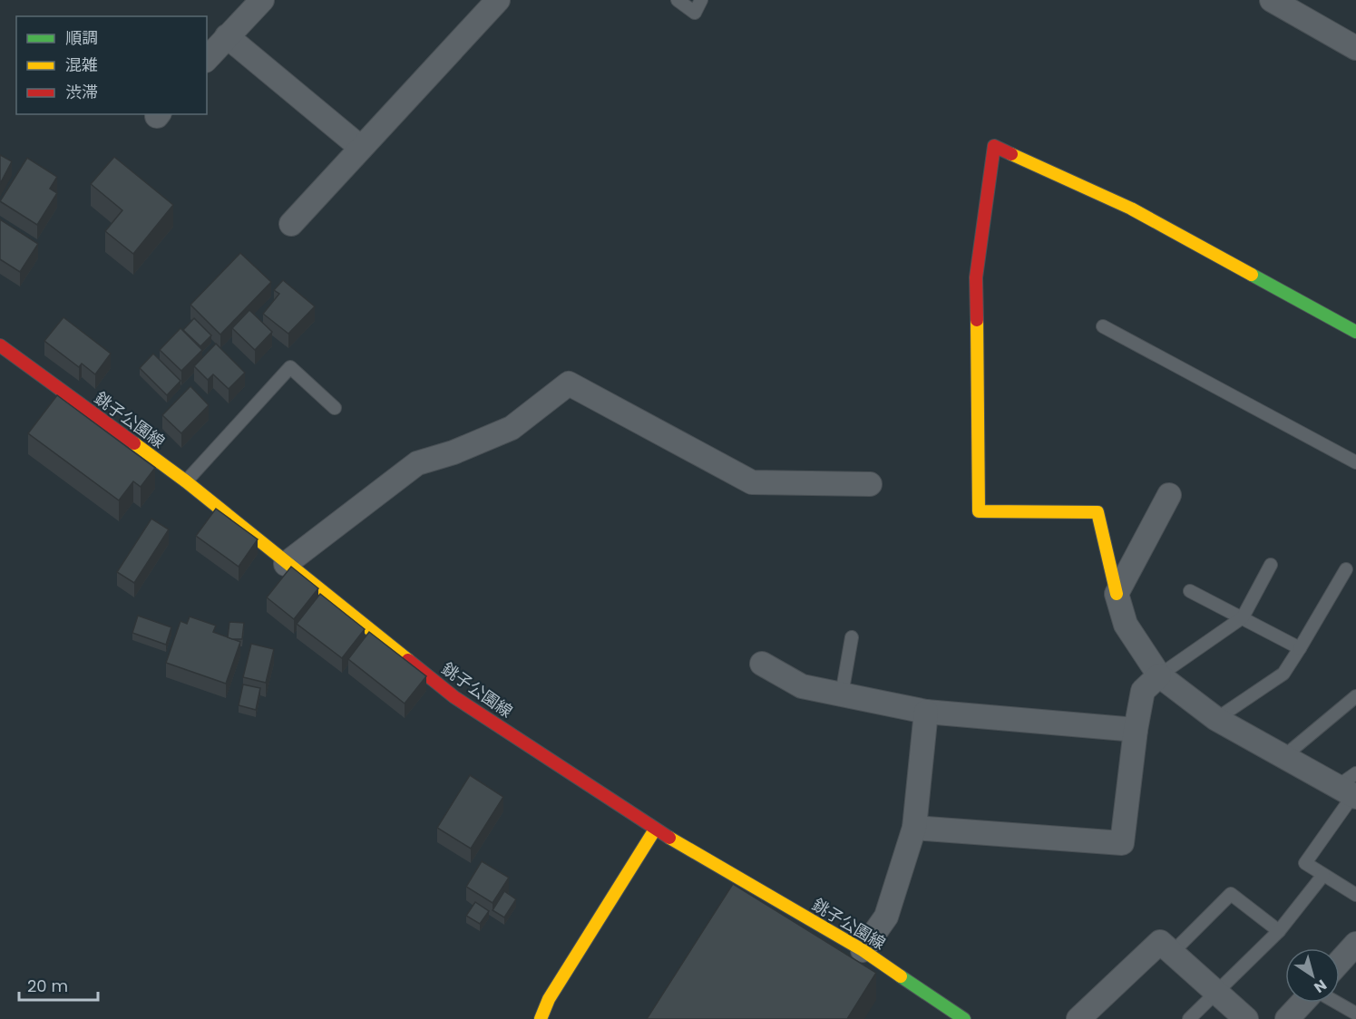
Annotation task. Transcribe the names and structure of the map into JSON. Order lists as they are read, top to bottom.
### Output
{
  "streets": {
    "street": ["銚子公園線"]
  },
  "legend": ["順調", "混雑", "渋滞"],
  "scale_bar": "20 m",
  "north": "bottom right"
}
